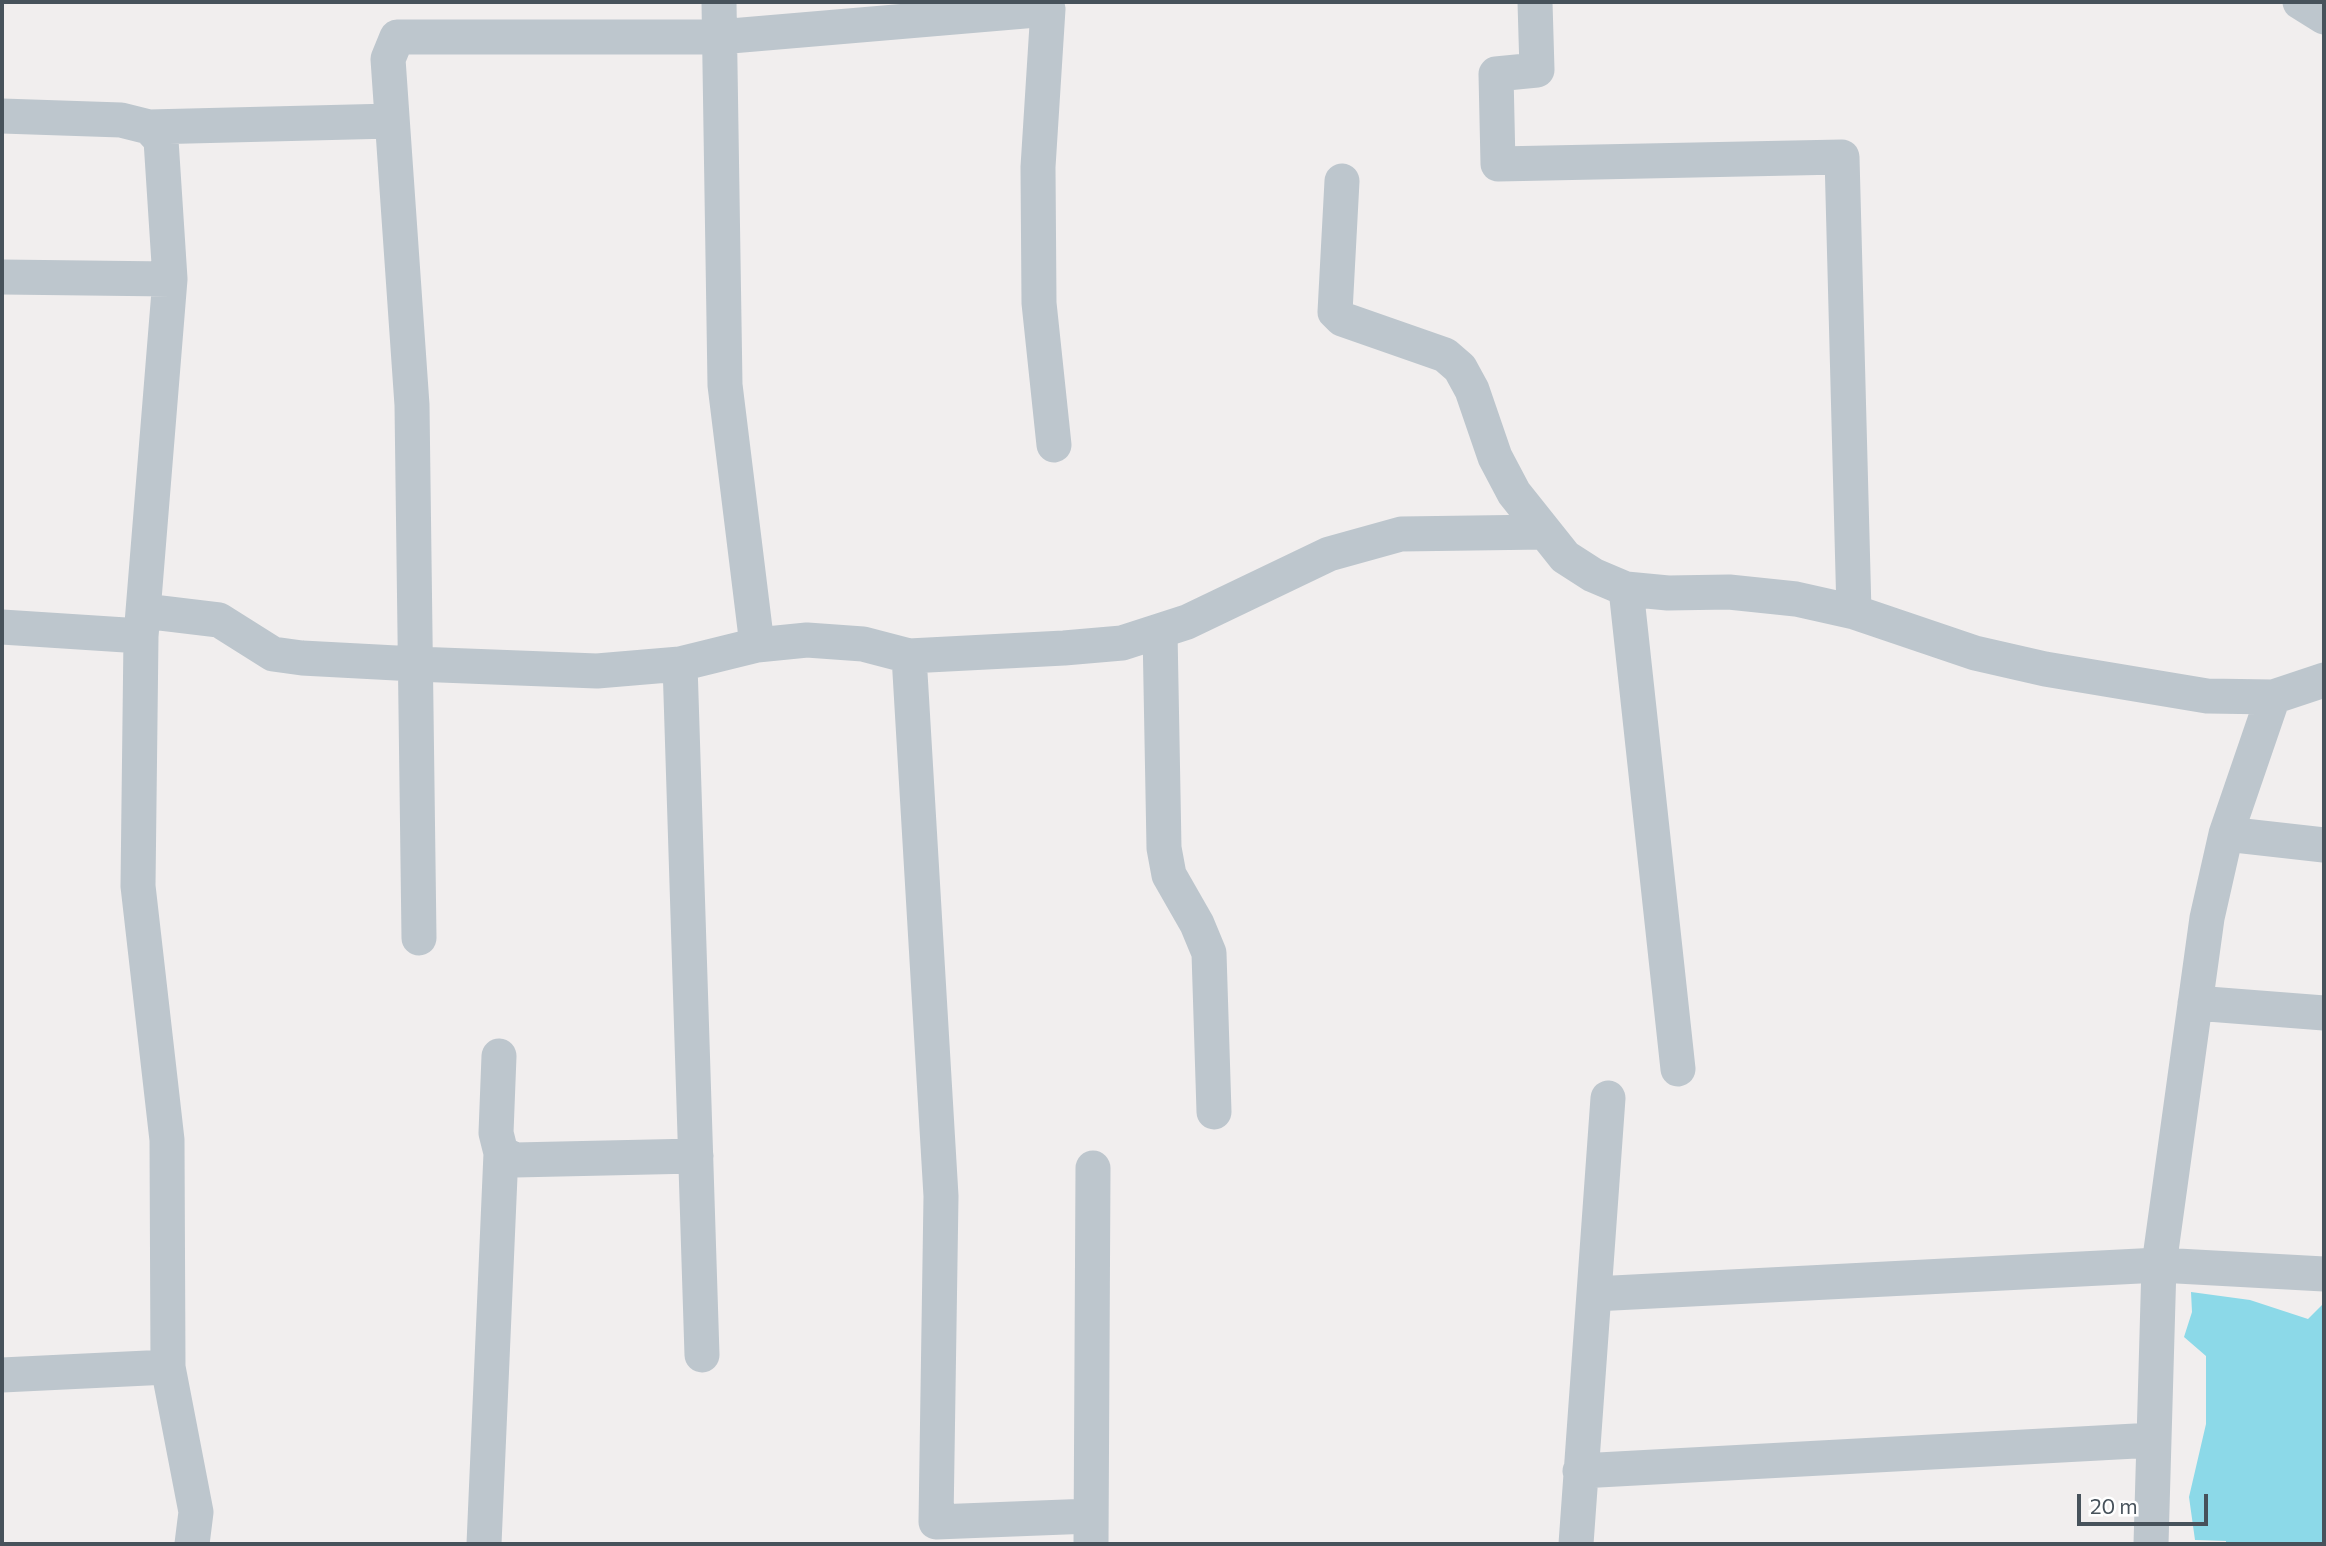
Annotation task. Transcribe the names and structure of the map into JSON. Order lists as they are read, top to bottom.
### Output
{
  "scale_bar": "20 m"
}
